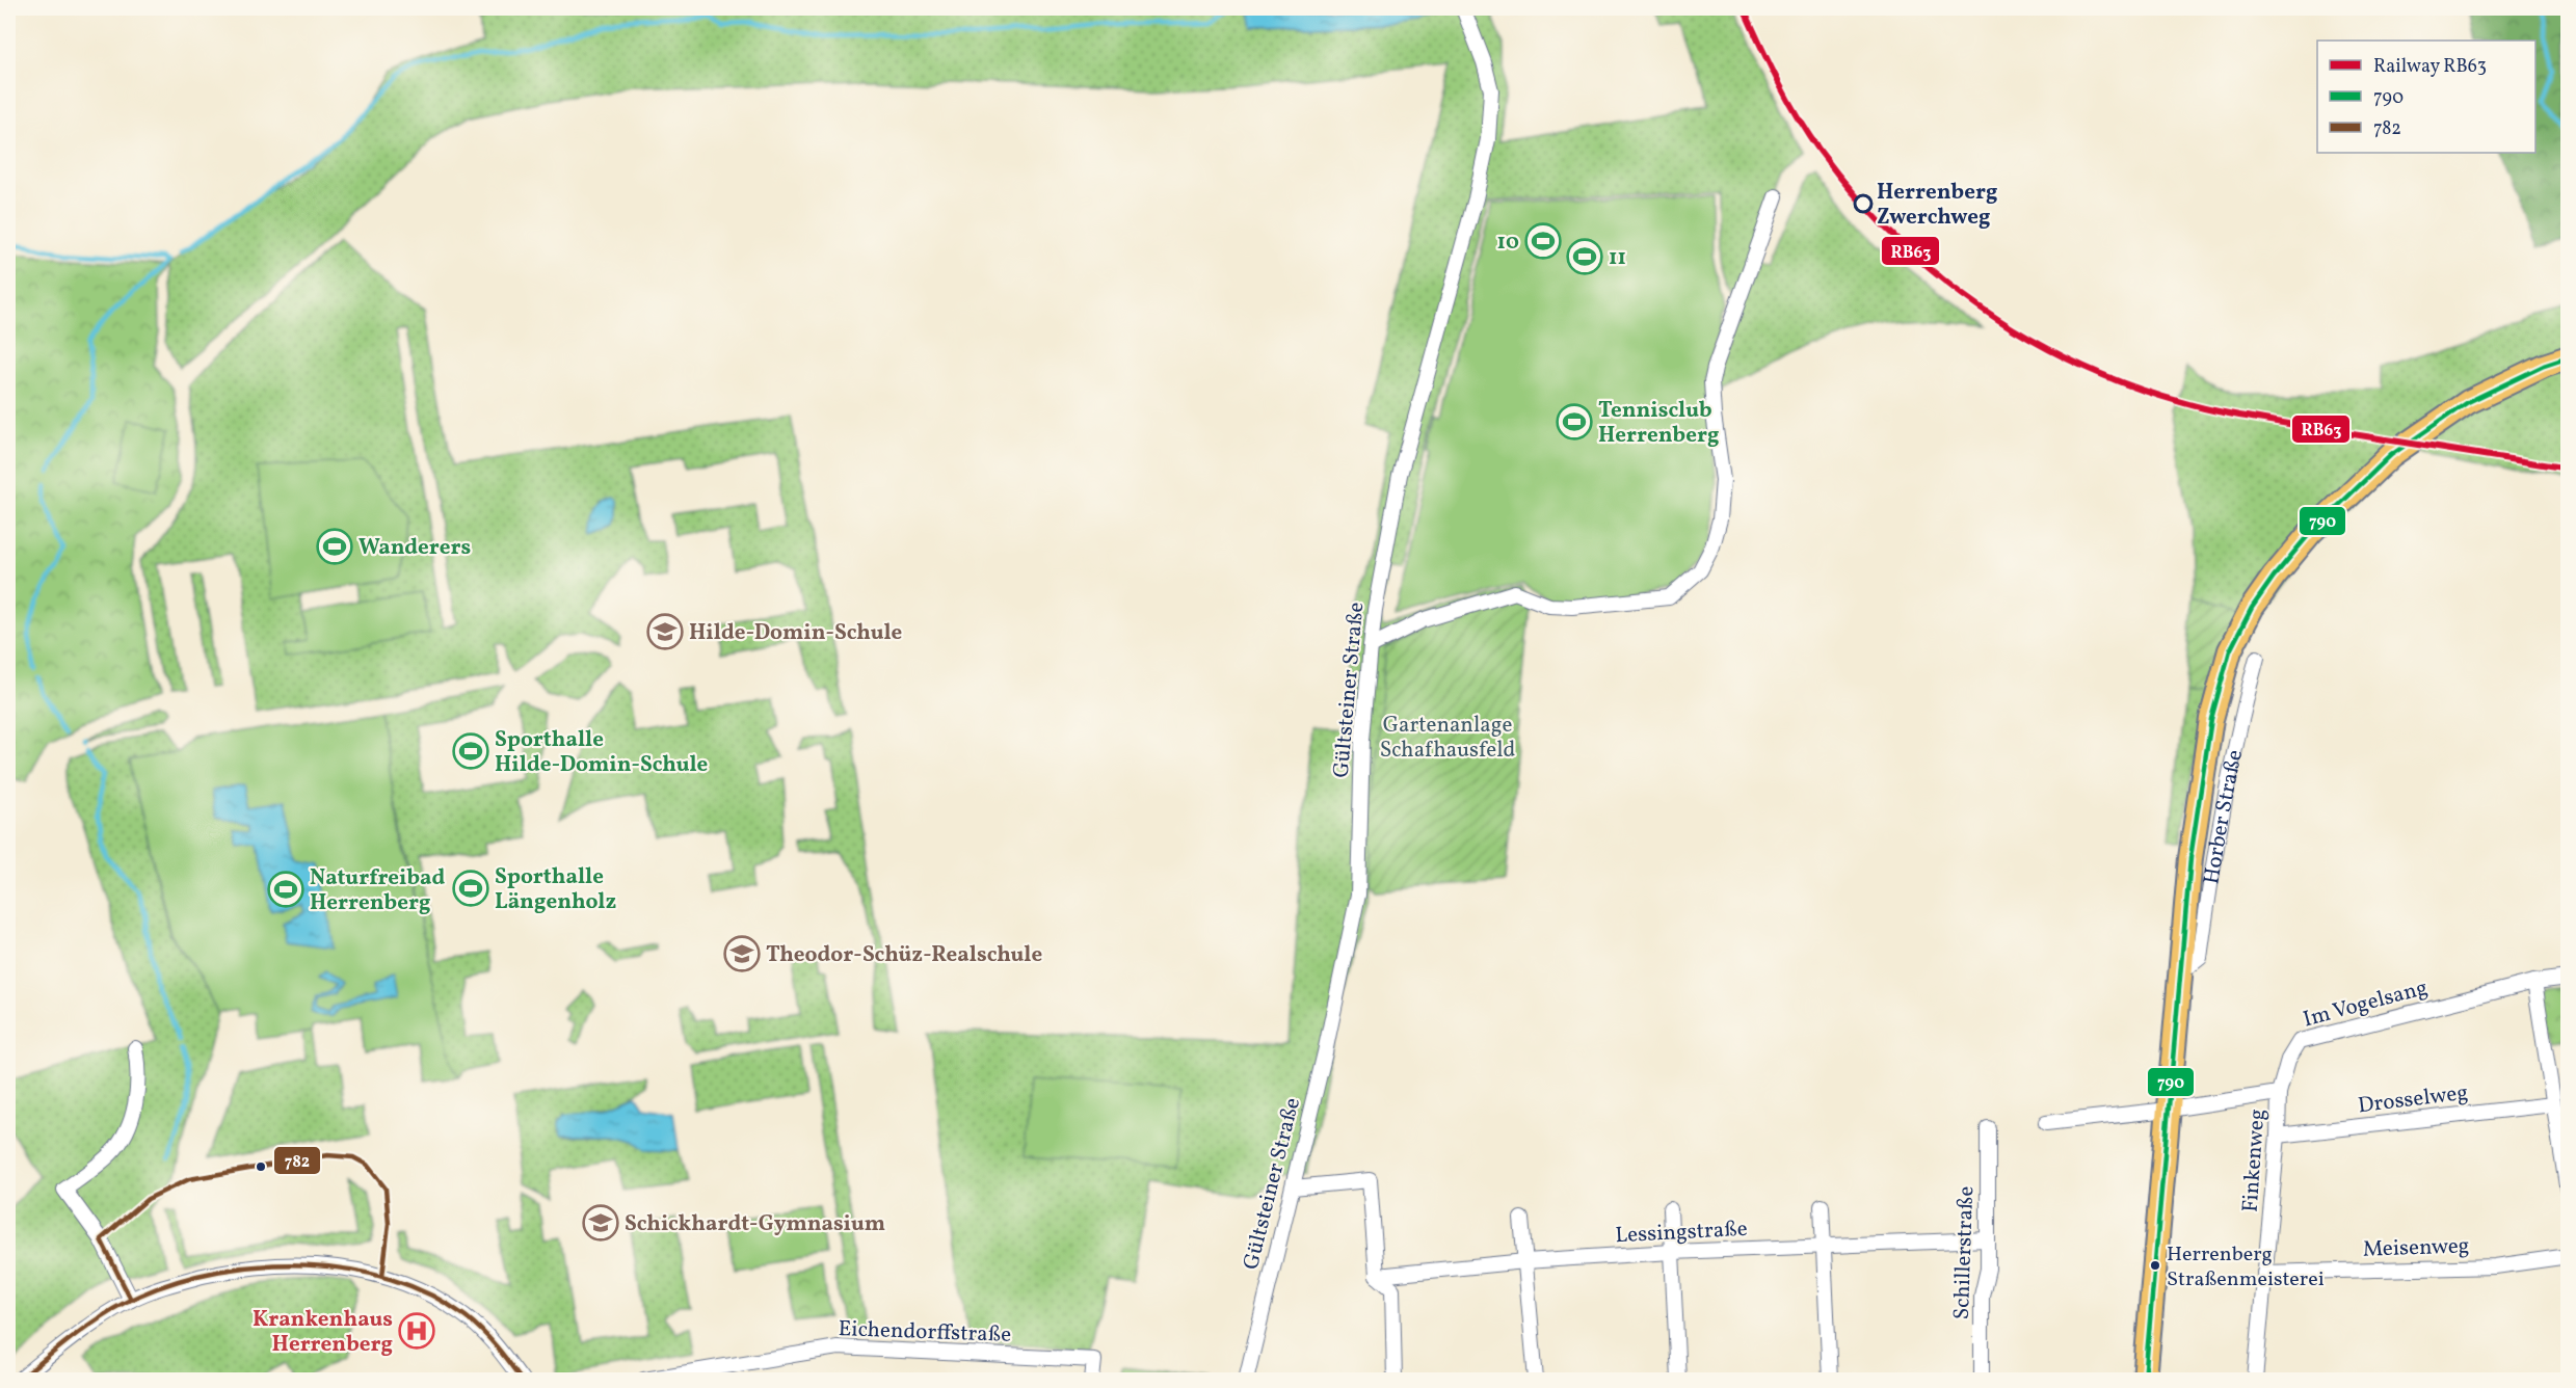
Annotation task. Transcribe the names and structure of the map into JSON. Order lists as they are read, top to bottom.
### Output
{
  "streets": {
    "main road": ["Horber Straße"],
    "street": [
      "Gültsteiner Straße",
      "Im Vogelsang",
      "Drosselweg",
      "Finkenweg",
      "Lessingstraße",
      "Meisenweg",
      "Schillerstraße",
      "Eichendorffstraße"
    ]
  },
  "crossings": [
    ["Im Vogelsang", "Finkenweg"],
    ["Drosselweg", "Finkenweg"],
    ["Finkenweg", "Meisenweg"],
    ["Lessingstraße", "Schillerstraße"]
  ],
  "parks": ["Gartenanlage Schafhausfeld"],
  "places": {
    "other": ["Herrenberg Zwerchweg", "Herrenberg Straßenmeisterei"],
    "sports": [
      "10",
      "11",
      "Tennisclub Herrenberg",
      "Wanderers",
      "Sporthalle Hilde-Domin-Schule",
      "Sporthalle Längenholz",
      "Naturfreibad Herrenberg"
    ],
    "school or university": ["Hilde-Domin-Schule", "Theodor-Schüz-Realschule", "Schickhardt-Gymnasium"],
    "hospital": ["Krankenhaus Herrenberg"]
  },
  "lines": ["rail line RB63", "transit line 790", "transit line 782"],
  "legend": ["Railway RB63", "790", "782"]
}
